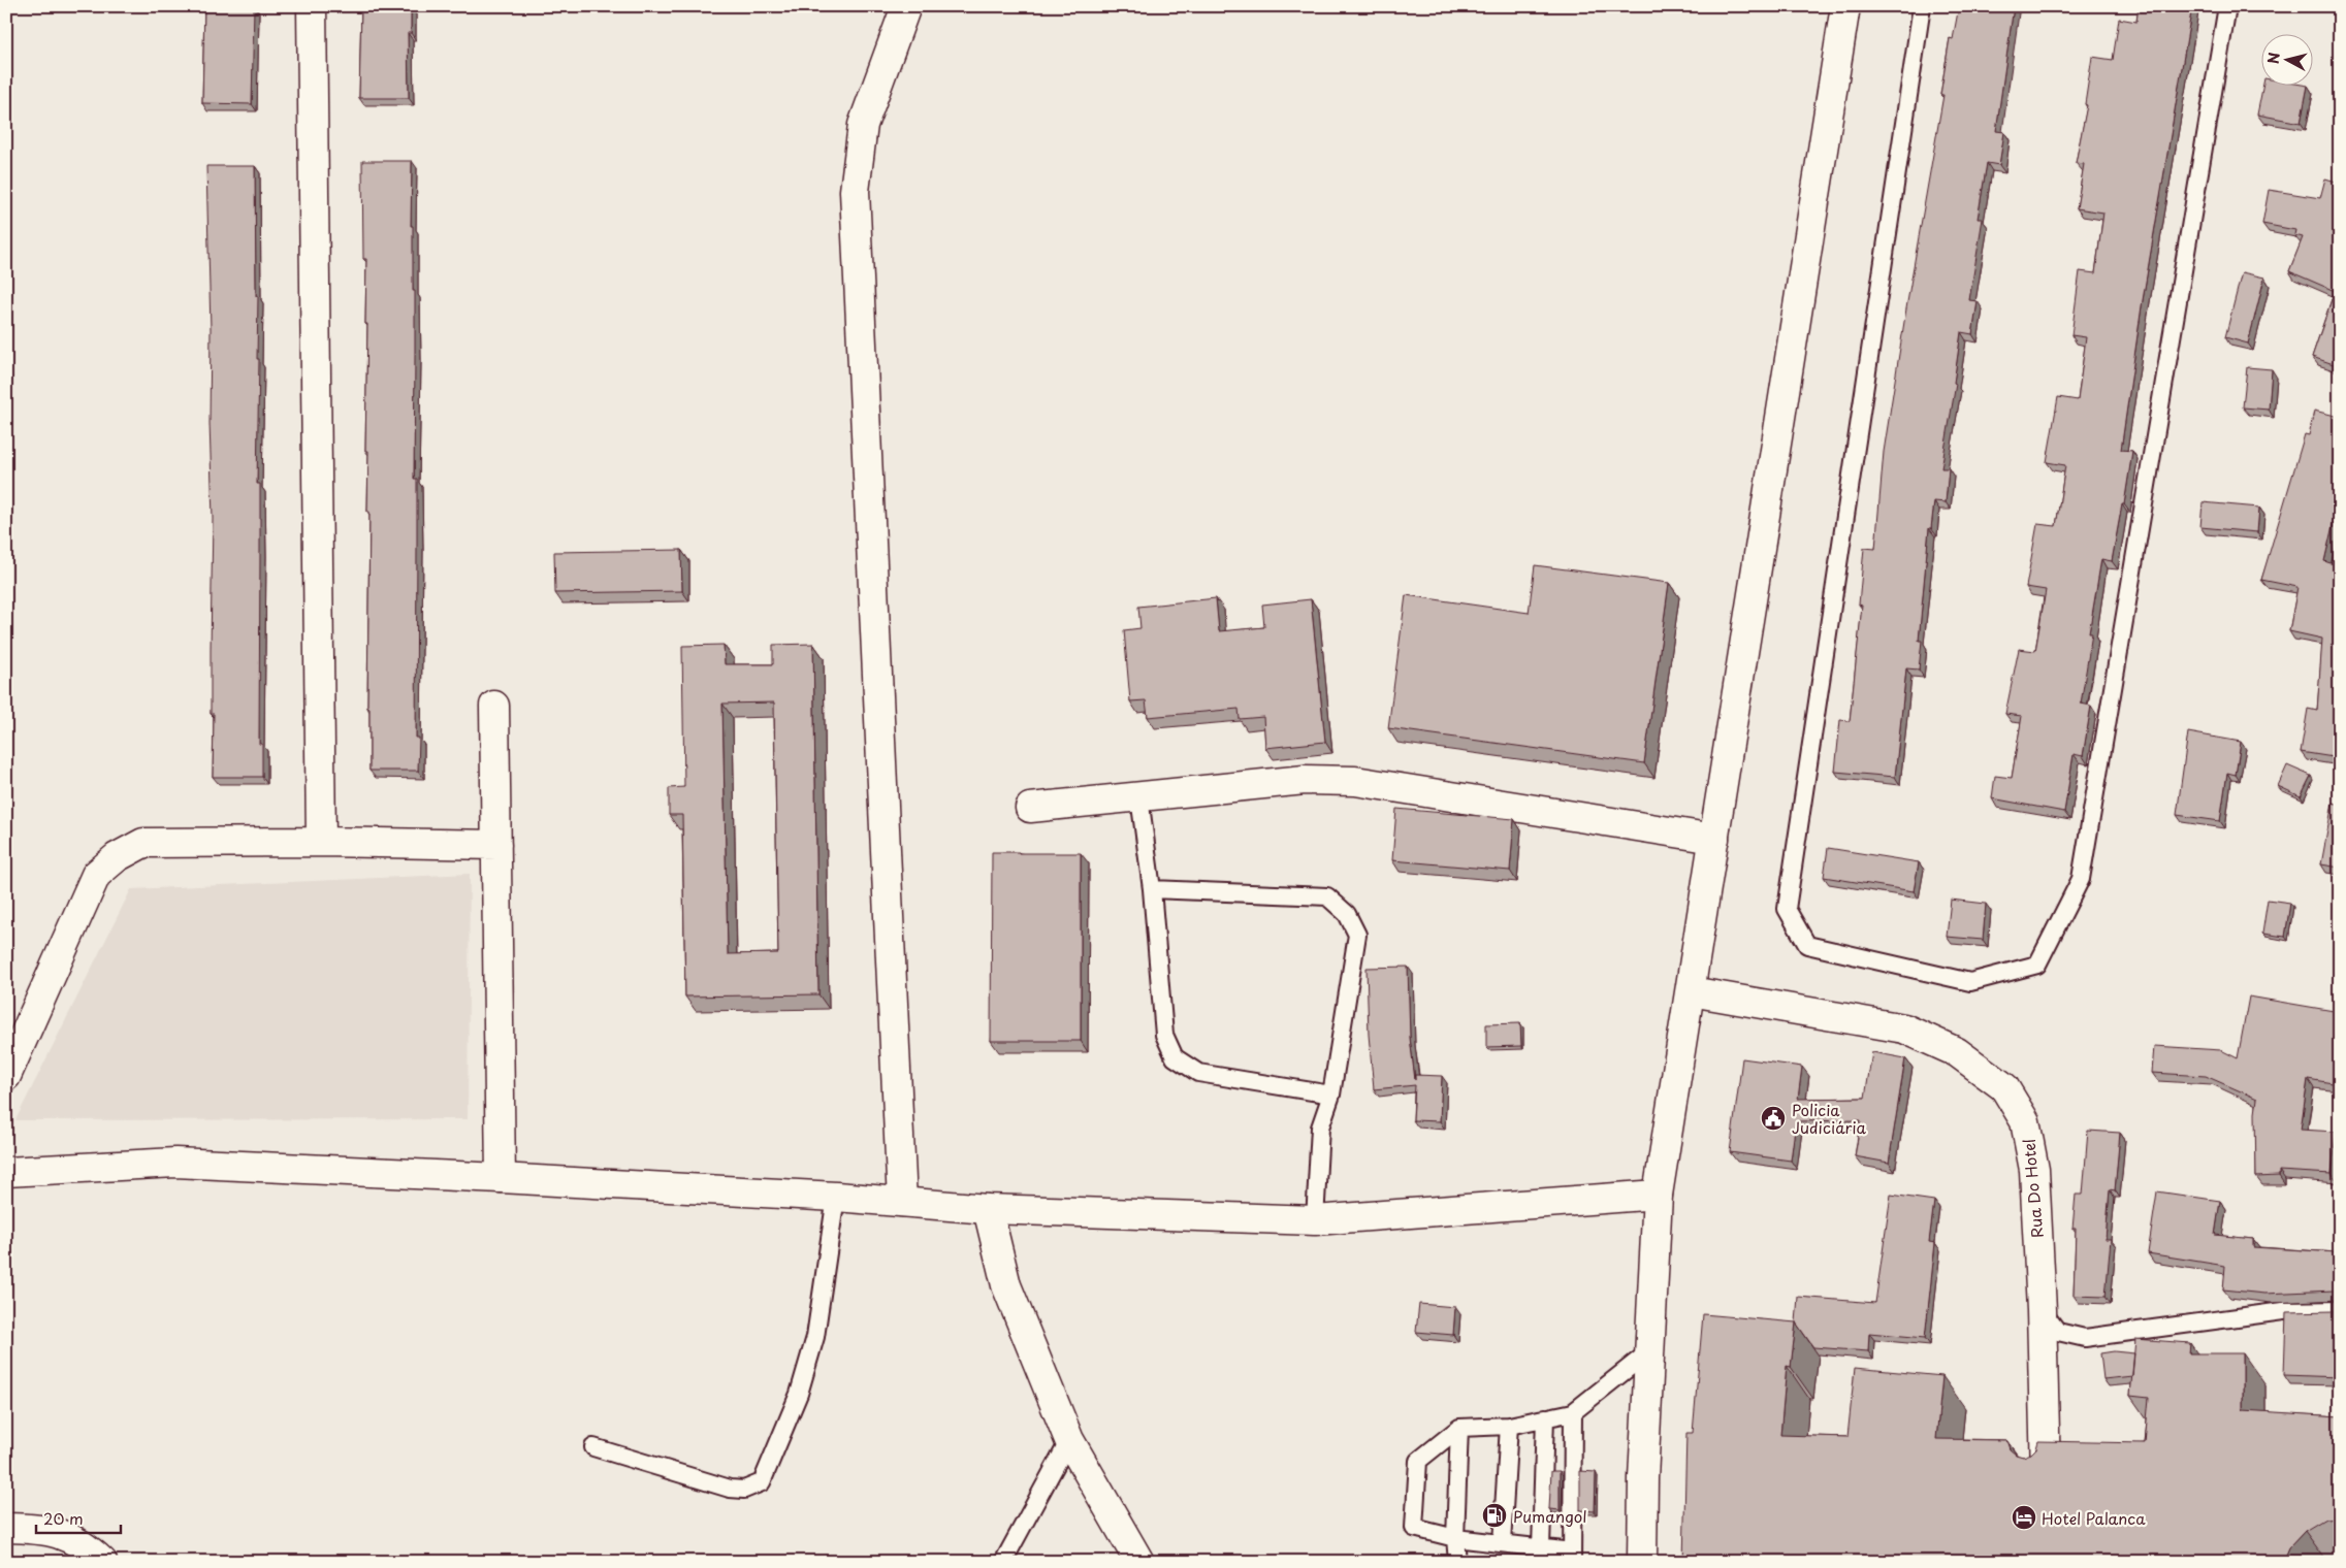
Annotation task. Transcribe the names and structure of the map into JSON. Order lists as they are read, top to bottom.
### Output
{
  "streets": {
    "street": ["Rua Do Hotel"]
  },
  "places": {
    "public building": ["Policia Judiciária"],
    "fuel station": ["Pumangol"],
    "hotel": ["Hotel Palanca"]
  },
  "scale_bar": "20 m",
  "north": "left"
}
